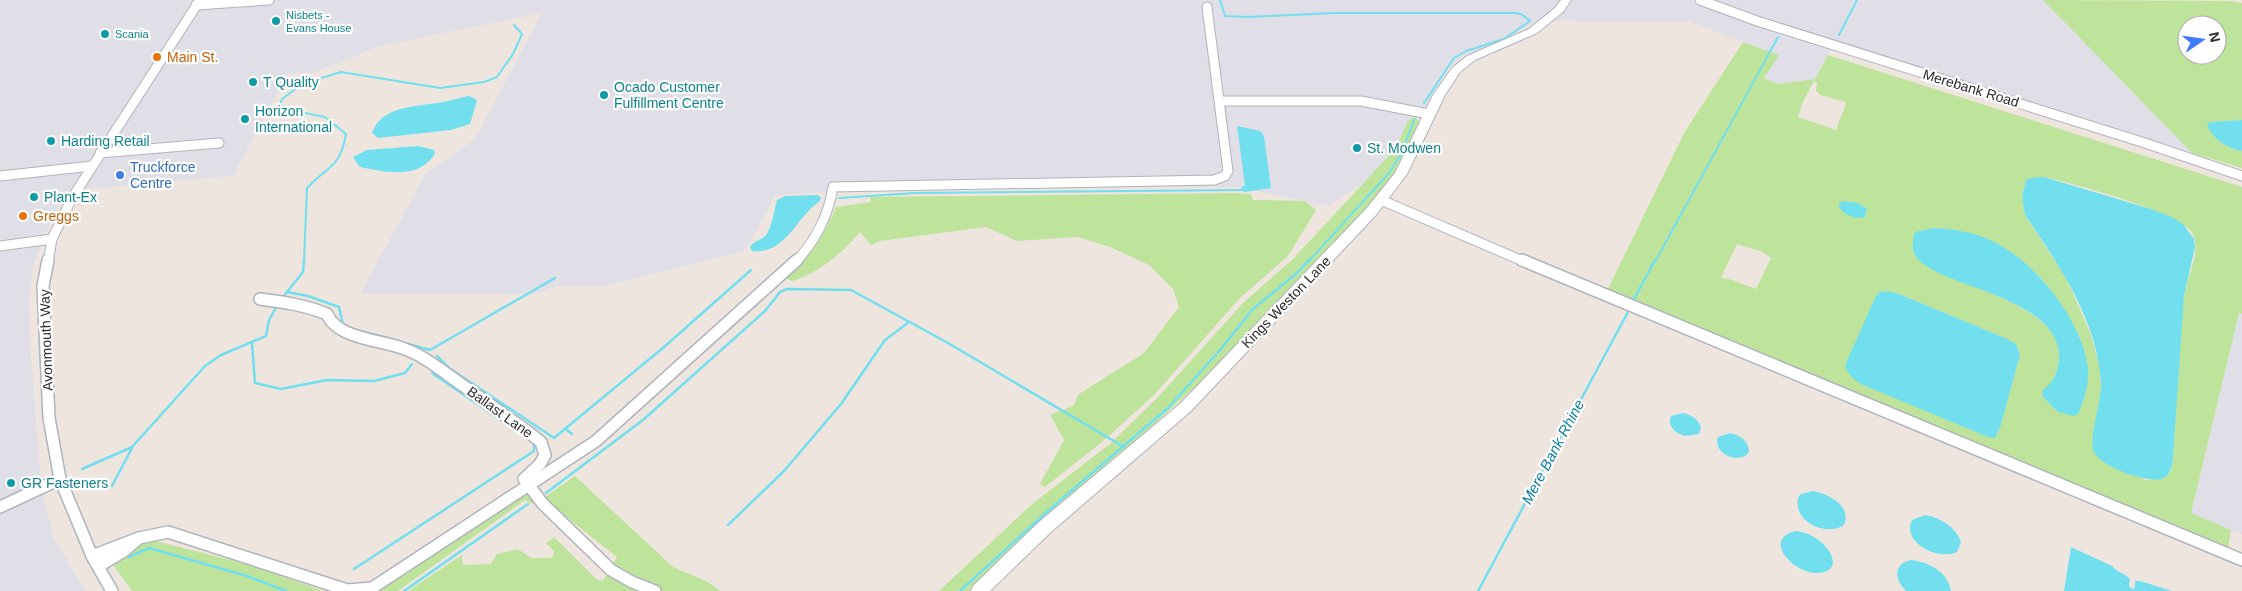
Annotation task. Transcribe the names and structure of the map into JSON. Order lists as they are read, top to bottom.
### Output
{
  "streets": {
    "street": [
      "Merebank Road",
      "Kings Weston Lane",
      "Avonmouth Way",
      "Ballast Lane"
    ]
  },
  "water": ["Mere Bank Rhine"],
  "places": [
    "Nisbets - Evans House",
    "Scania",
    "Main St.",
    "T Quality",
    "Ocado Customer Fulfillment Centre",
    "Horizon International",
    "Harding Retail",
    "St. Modwen",
    "Truckforce Centre",
    "Plant-Ex",
    "Greggs",
    "GR Fasteners"
  ],
  "north": "right"
}
